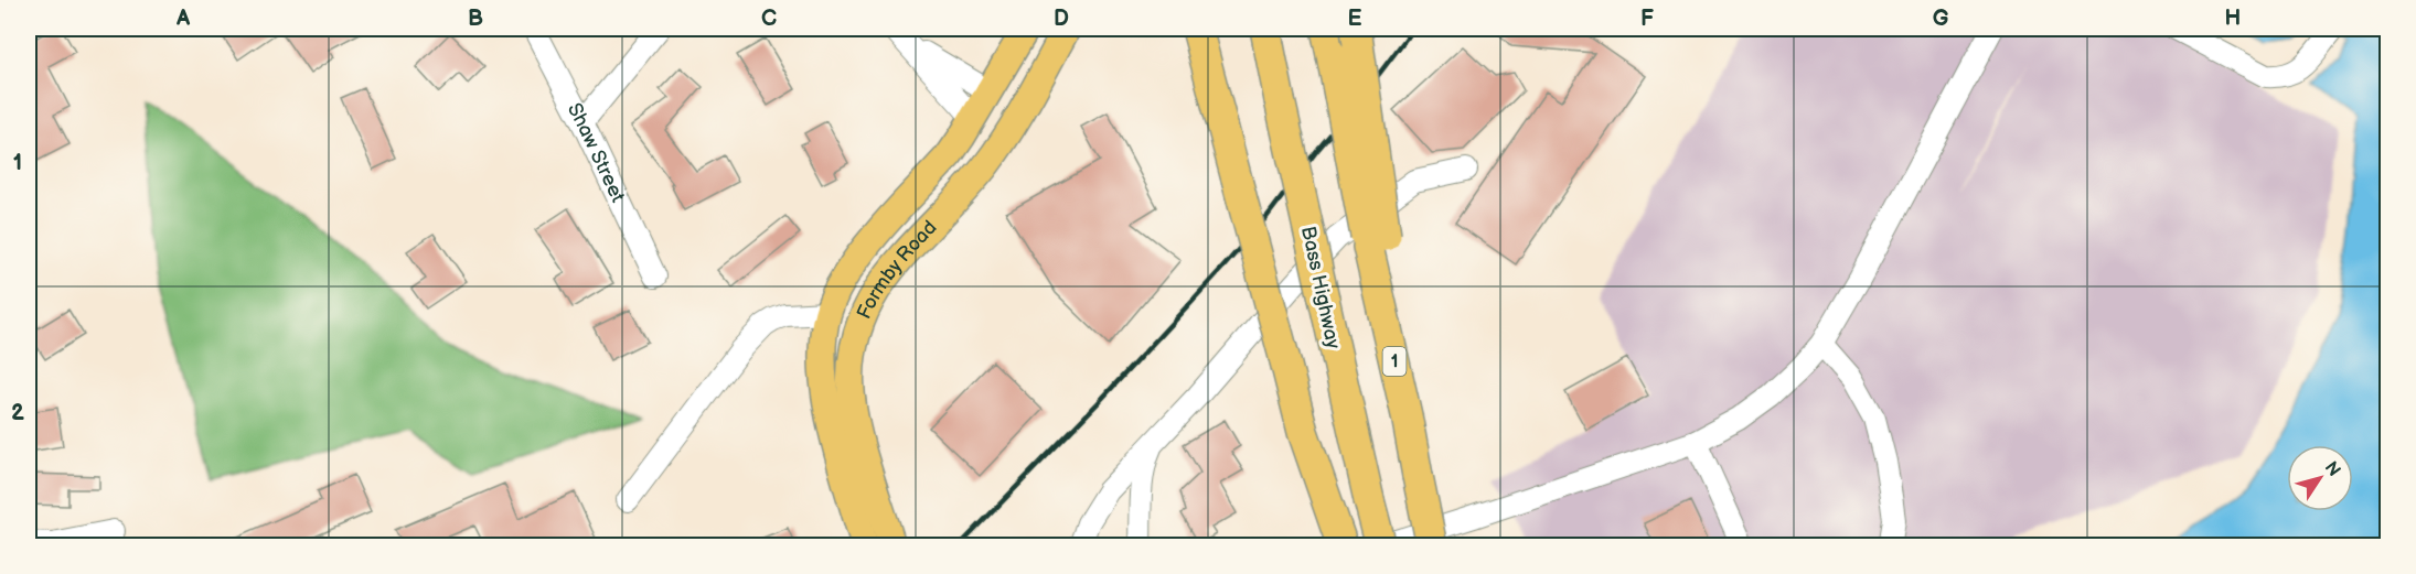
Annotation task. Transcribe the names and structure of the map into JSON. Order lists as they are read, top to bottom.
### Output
{
  "streets": {
    "highway": ["Bass Highway", "1"],
    "main road": ["Formby Road"],
    "street": ["Shaw Street"]
  },
  "north": "top right",
  "grid": {
    "columns": [
      "A",
      "B",
      "C",
      "D",
      "E",
      "F",
      "G",
      "H"
    ],
    "rows": ["1", "2"]
  }
}
